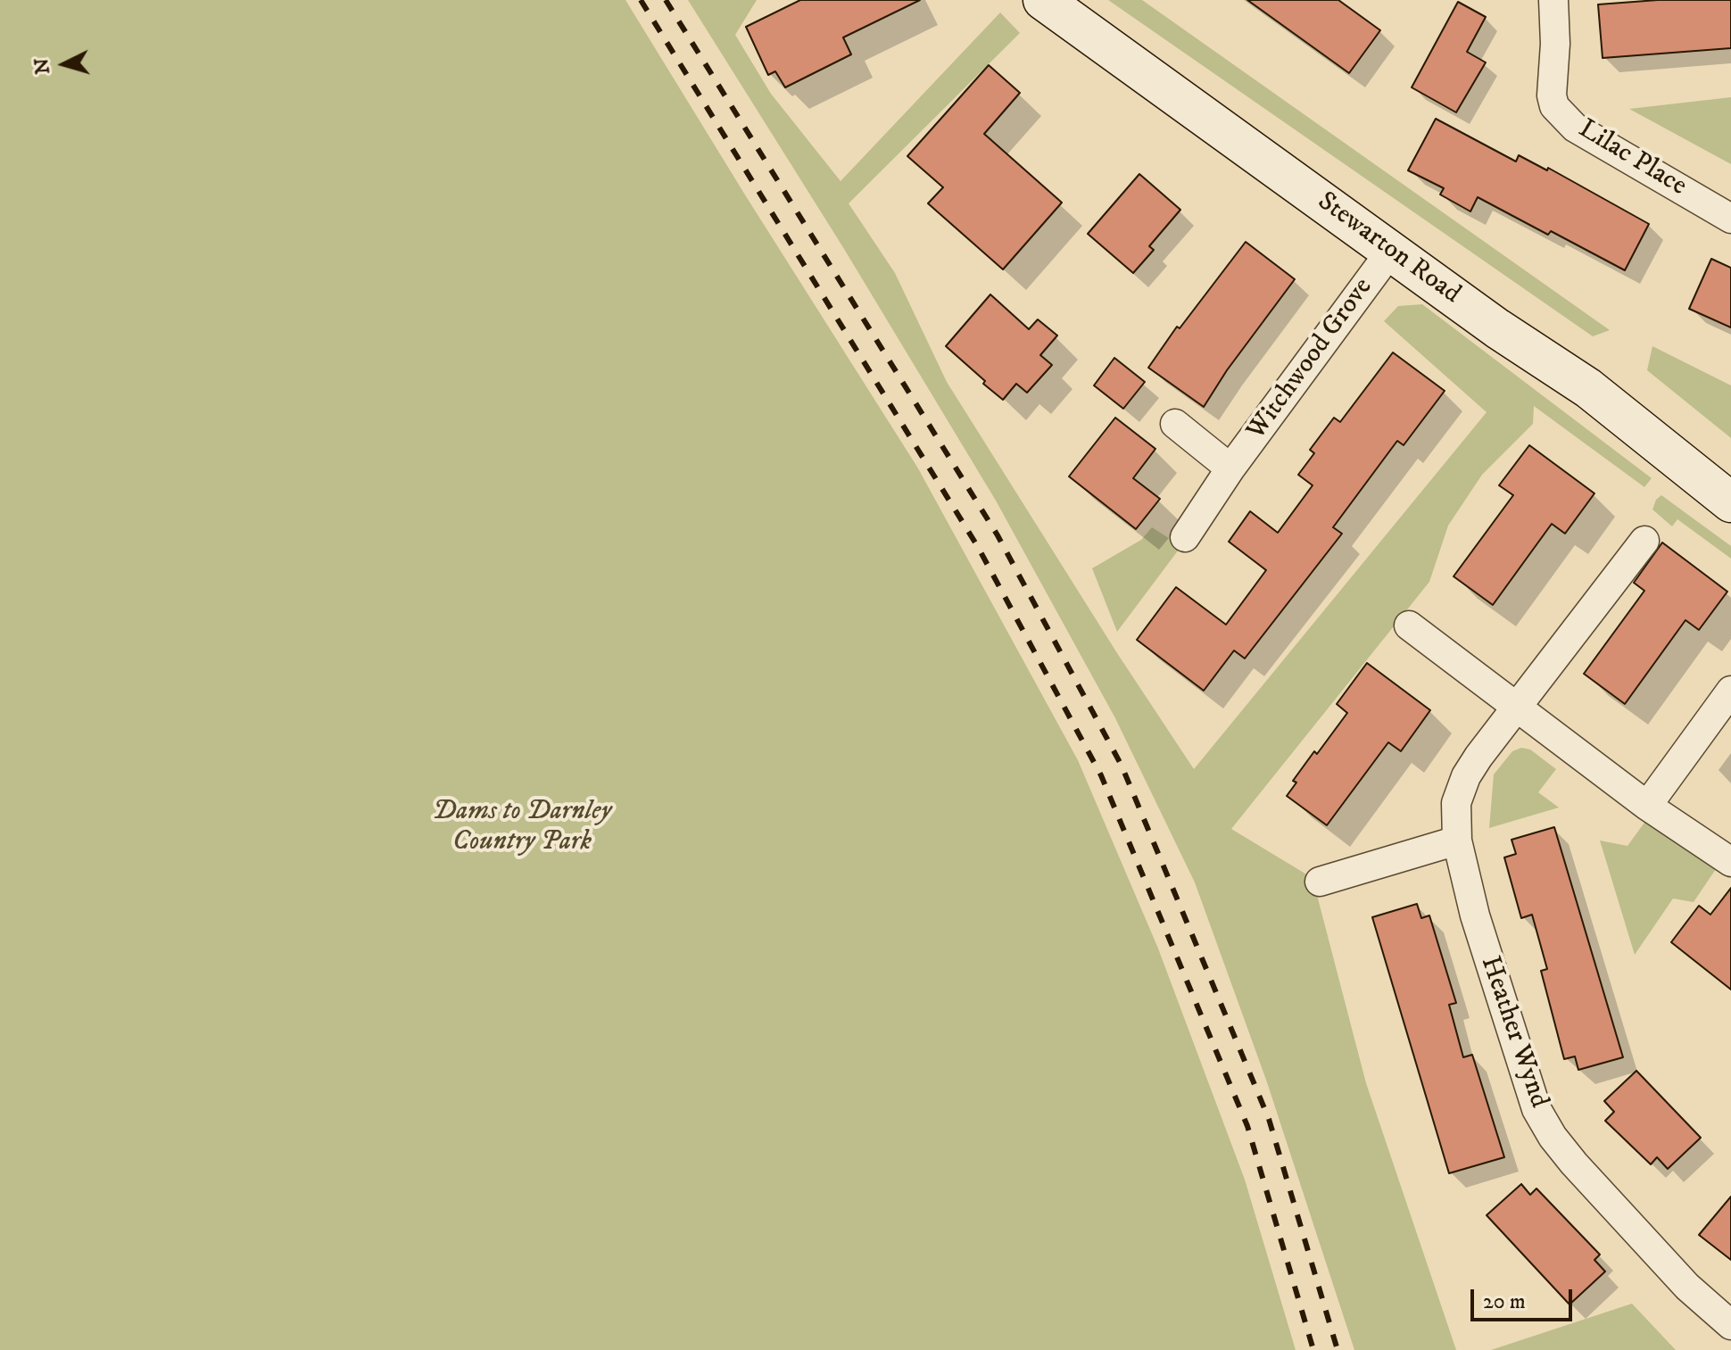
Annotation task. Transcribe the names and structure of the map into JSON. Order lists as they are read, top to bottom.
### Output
{
  "streets": {
    "main road": ["Stewarton Road"],
    "street": ["Lilac Place", "Witchwood Grove", "Heather Wynd"]
  },
  "crossings": [
    ["Stewarton Road", "Witchwood Grove"]
  ],
  "parks": ["Dams to Darnley Country Park"],
  "scale_bar": "20 m",
  "north": "left"
}
